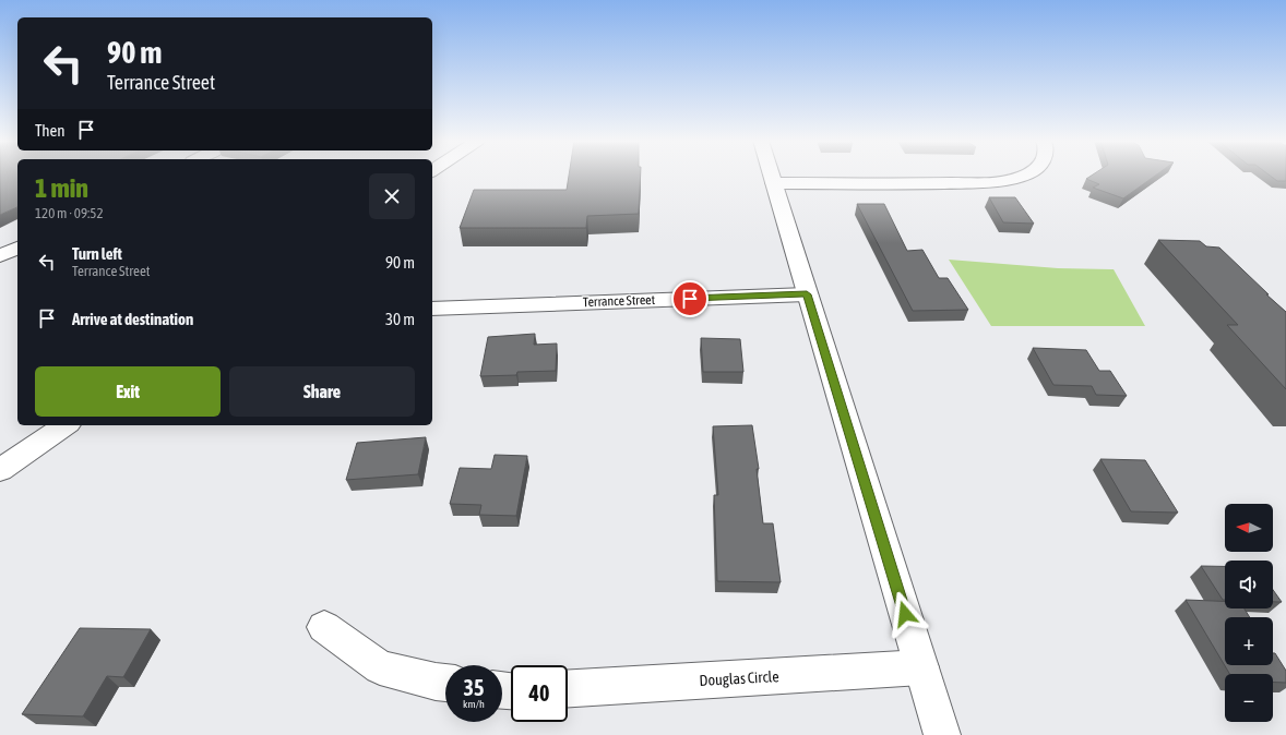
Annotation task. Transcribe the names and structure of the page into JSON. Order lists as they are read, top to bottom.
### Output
{
  "streets": {
    "street": ["Terrance Street", "Douglas Circle"]
  },
  "north": "left",
  "page": {
    "turn": ["90 m", "Terrance Street"],
    "then": "Then",
    "heading": ["1 min", "120 m · 09:52"],
    "list": [
      {
        "name": "Turn left",
        "note": "Terrance Street",
        "value": "90 m"
      },
      {
        "name": "Arrive at destination",
        "value": "30 m"
      }
    ],
    "buttons": ["Exit", "Share"],
    "map_buttons": ["+", "−"],
    "speed": "35 km/h",
    "limit": "40"
  }
}
